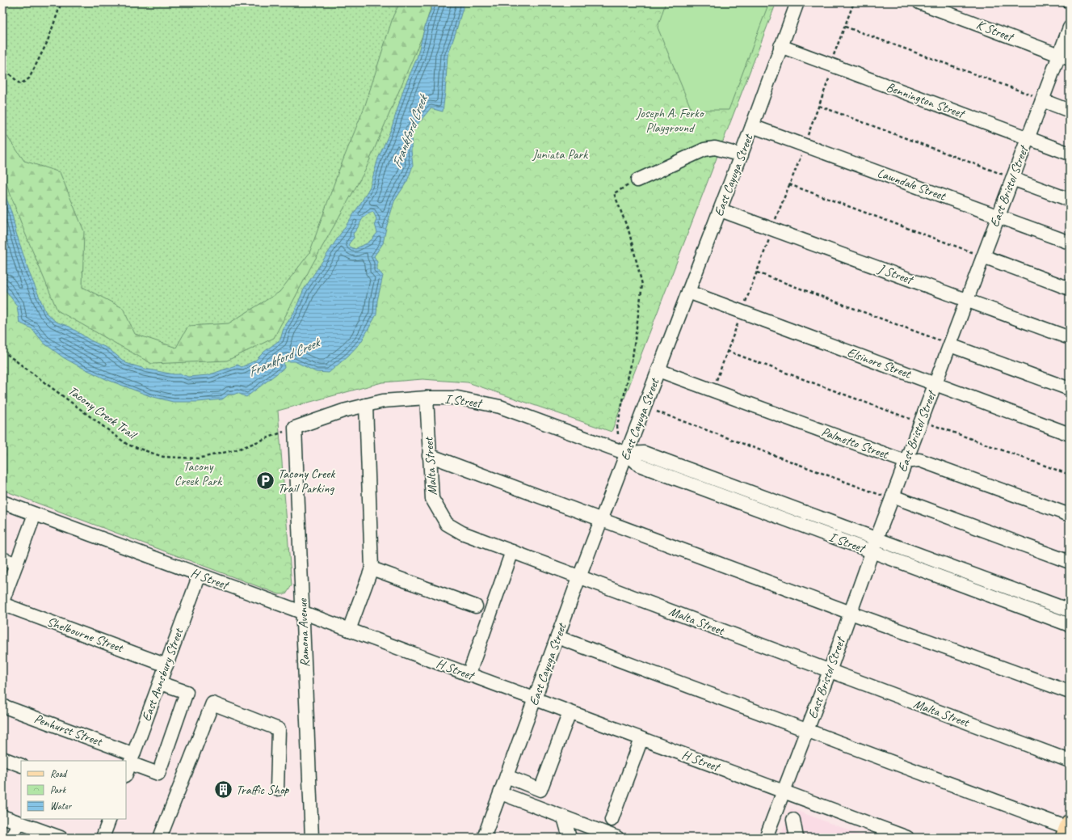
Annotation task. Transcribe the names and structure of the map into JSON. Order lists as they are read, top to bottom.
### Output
{
  "streets": {
    "street": [
      "K Street",
      "Bennington Street",
      "East Cayuga Street",
      "Lawndale Street",
      "East Bristol Street",
      "J Street",
      "Elsinore Street",
      "I Street",
      "Palmetto Street",
      "Malta Street",
      "H Street",
      "Ramona Avenue",
      "Shelbourne Street",
      "East Annsbury Street",
      "Penhurst Street"
    ],
    "path": ["Tacony Creek Trail"]
  },
  "crossings": [
    ["K Street", "East Bristol Street"],
    ["Bennington Street", "East Cayuga Street"],
    ["Bennington Street", "East Bristol Street"],
    ["East Cayuga Street", "Lawndale Street"],
    ["East Cayuga Street", "J Street"],
    ["East Cayuga Street", "Elsinore Street"],
    ["East Cayuga Street", "I Street"],
    ["East Cayuga Street", "Palmetto Street"],
    ["East Cayuga Street", "Malta Street"],
    ["East Cayuga Street", "H Street"],
    ["Lawndale Street", "East Bristol Street"],
    ["East Bristol Street", "J Street"],
    ["East Bristol Street", "Elsinore Street"],
    ["East Bristol Street", "I Street"],
    ["East Bristol Street", "Palmetto Street"],
    ["East Bristol Street", "Malta Street"],
    ["East Bristol Street", "H Street"],
    ["I Street", "Tacony Creek Trail"],
    ["I Street", "Malta Street"],
    ["I Street", "Ramona Avenue"],
    ["Tacony Creek Trail", "Ramona Avenue"],
    ["H Street", "Ramona Avenue"],
    ["H Street", "East Annsbury Street"],
    ["Shelbourne Street", "East Annsbury Street"],
    ["East Annsbury Street", "Penhurst Street"]
  ],
  "water": ["Frankford Creek"],
  "parks": ["Joseph A. Ferko Playground", "Juniata Park", "Tacony Creek Park"],
  "places": {
    "parking": ["Tacony Creek Trail Parking"],
    "building": ["Traffic Shop"]
  },
  "legend": ["Road", "Park", "Water"]
}
